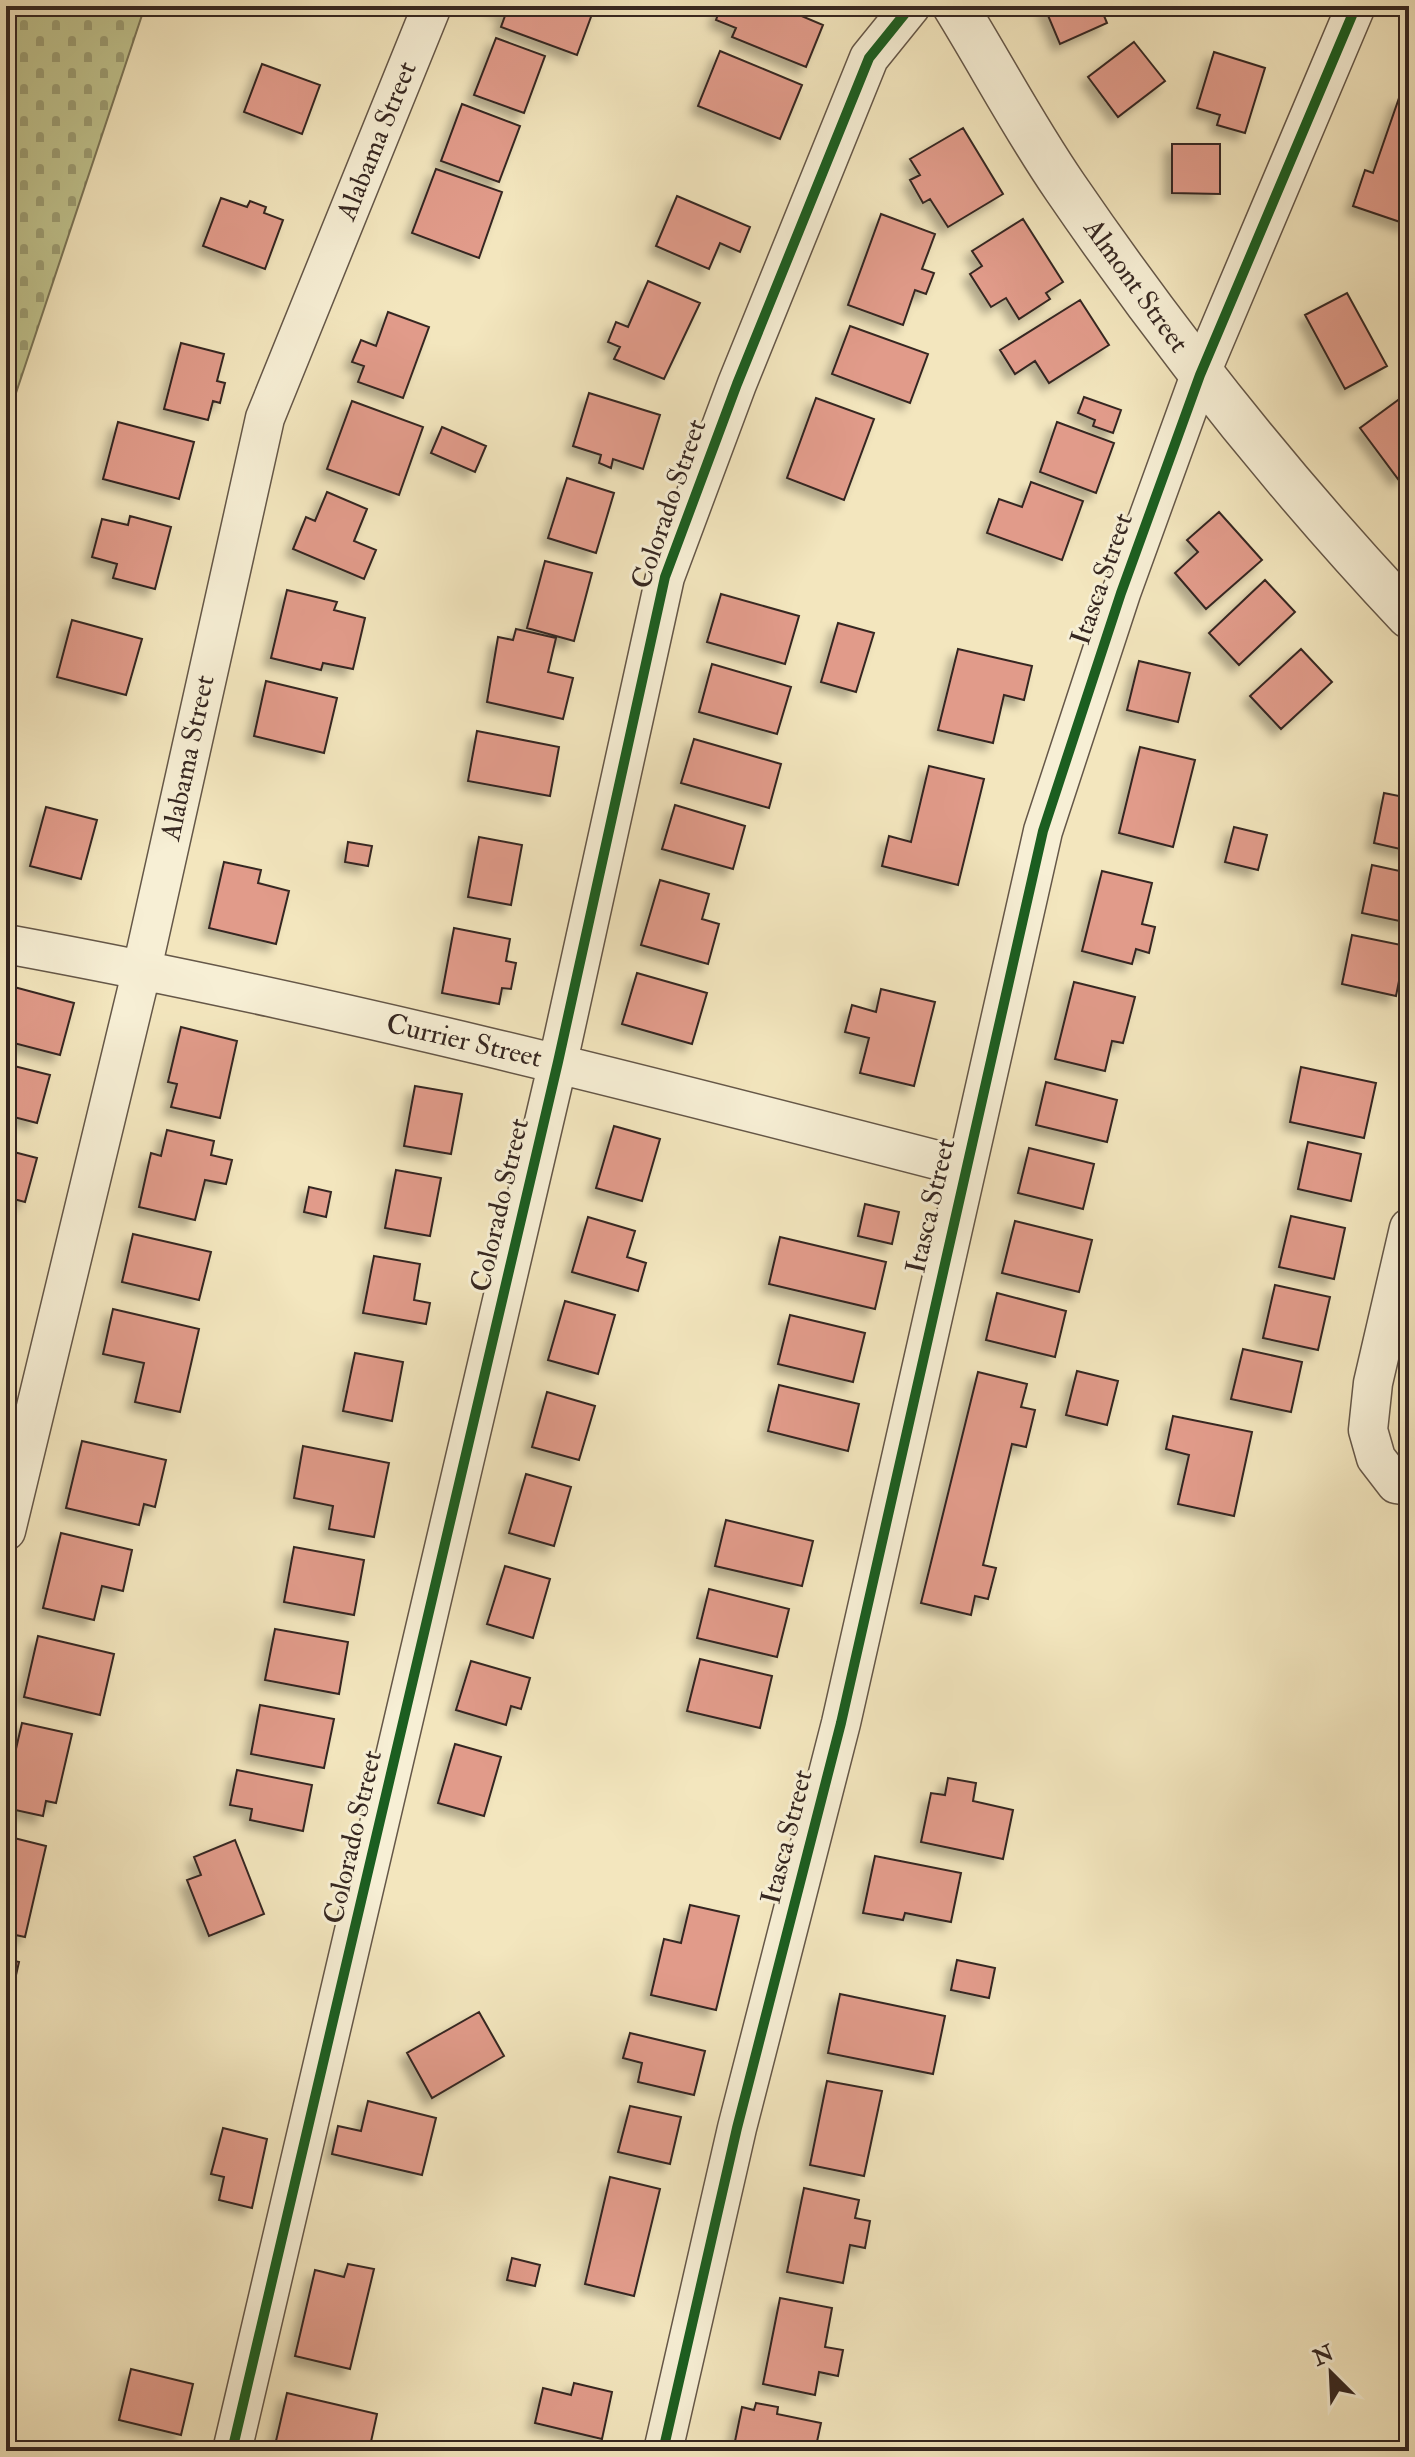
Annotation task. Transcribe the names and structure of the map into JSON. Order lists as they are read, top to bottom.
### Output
{
  "streets": {
    "street": [
      "Alabama Street",
      "Almont Street",
      "Colorado Street",
      "Itasca Street",
      "Currier Street"
    ]
  },
  "crossings": [
    ["Alabama Street", "Currier Street"],
    ["Almont Street", "Itasca Street"],
    ["Colorado Street", "Currier Street"],
    ["Itasca Street", "Currier Street"]
  ],
  "north": "top left"
}
